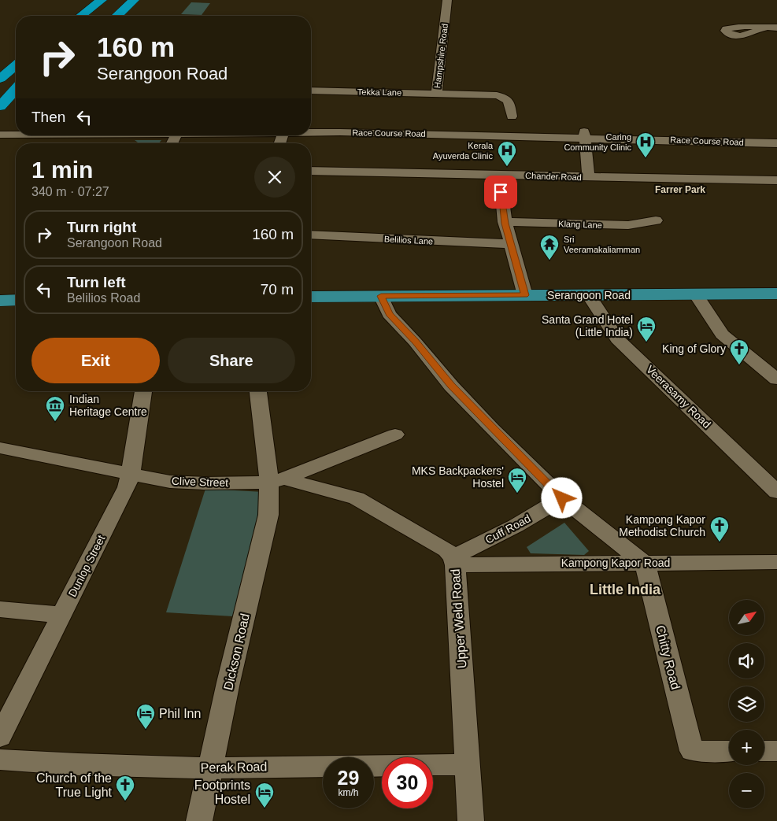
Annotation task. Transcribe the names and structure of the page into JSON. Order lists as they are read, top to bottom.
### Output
{
  "streets": {
    "main road": ["Serangoon Road"],
    "street": [
      "Hampshire Road",
      "Tekka Lane",
      "Race Course Road",
      "Chander Road",
      "Klang Lane",
      "Belilios Lane",
      "Veerasamy Road",
      "Clive Street",
      "Cuff Road",
      "Kampong Kapor Road",
      "Dunlop Street",
      "Upper Weld Road",
      "Dickson Road",
      "Chitty Road",
      "Perak Road"
    ]
  },
  "crossings": [
    ["Hampshire Road", "Tekka Lane"],
    ["Hampshire Road", "Race Course Road"],
    ["Serangoon Road", "Veerasamy Road"],
    ["Clive Street", "Dunlop Street"],
    ["Clive Street", "Upper Weld Road"],
    ["Clive Street", "Dickson Road"],
    ["Cuff Road", "Kampong Kapor Road"],
    ["Cuff Road", "Upper Weld Road"],
    ["Kampong Kapor Road", "Upper Weld Road"],
    ["Kampong Kapor Road", "Chitty Road"],
    ["Upper Weld Road", "Dickson Road"],
    ["Upper Weld Road", "Perak Road"],
    ["Dickson Road", "Perak Road"]
  ],
  "districts": ["Farrer Park", "Little India"],
  "places": {
    "hospital": ["Caring Community Clinic", "Kerala Ayuverda Clinic"],
    "temple": ["Sri Veeramakaliamman"],
    "hotel": [
      "Santa Grand Hotel (Little India)",
      "MKS Backpackers' Hostel",
      "Phil Inn",
      "Footprints Hostel"
    ],
    "church": ["King of Glory", "Kampong Kapor Methodist Church", "Church of the True Light"],
    "museum": ["Indian Heritage Centre"]
  },
  "north": "top right",
  "page": {
    "turn": ["160 m", "Serangoon Road"],
    "then": "Then",
    "heading": ["1 min", "340 m · 07:27"],
    "list": [
      {
        "name": "Turn right",
        "note": "Serangoon Road",
        "value": "160 m"
      },
      {
        "name": "Turn left",
        "note": "Belilios Road",
        "value": "70 m"
      }
    ],
    "buttons": ["Exit", "Share"],
    "map_buttons": ["+", "−"],
    "speed": "29 km/h",
    "limit": "30"
  }
}
